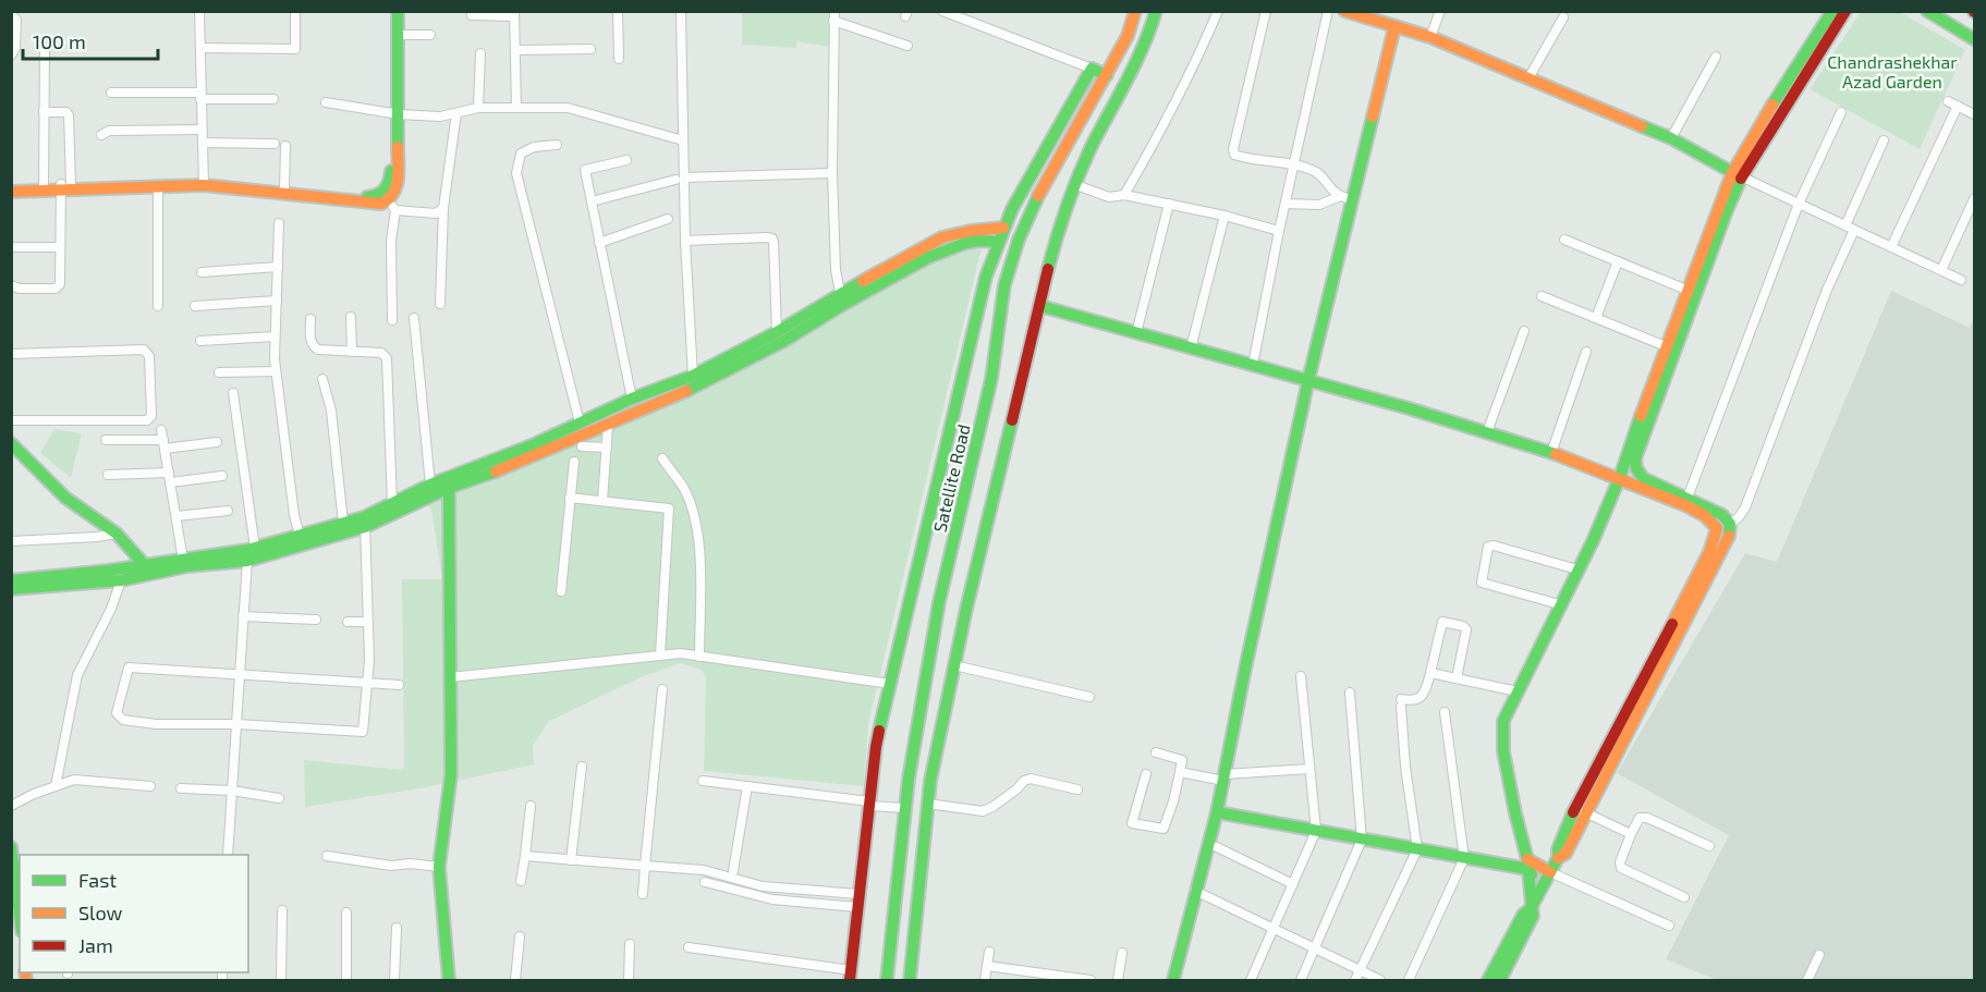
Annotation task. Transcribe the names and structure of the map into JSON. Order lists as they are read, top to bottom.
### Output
{
  "streets": {
    "street": ["Satellite Road"]
  },
  "parks": ["Chandrashekhar Azad Garden"],
  "legend": ["Fast", "Slow", "Jam"],
  "scale_bar": "100 m"
}
